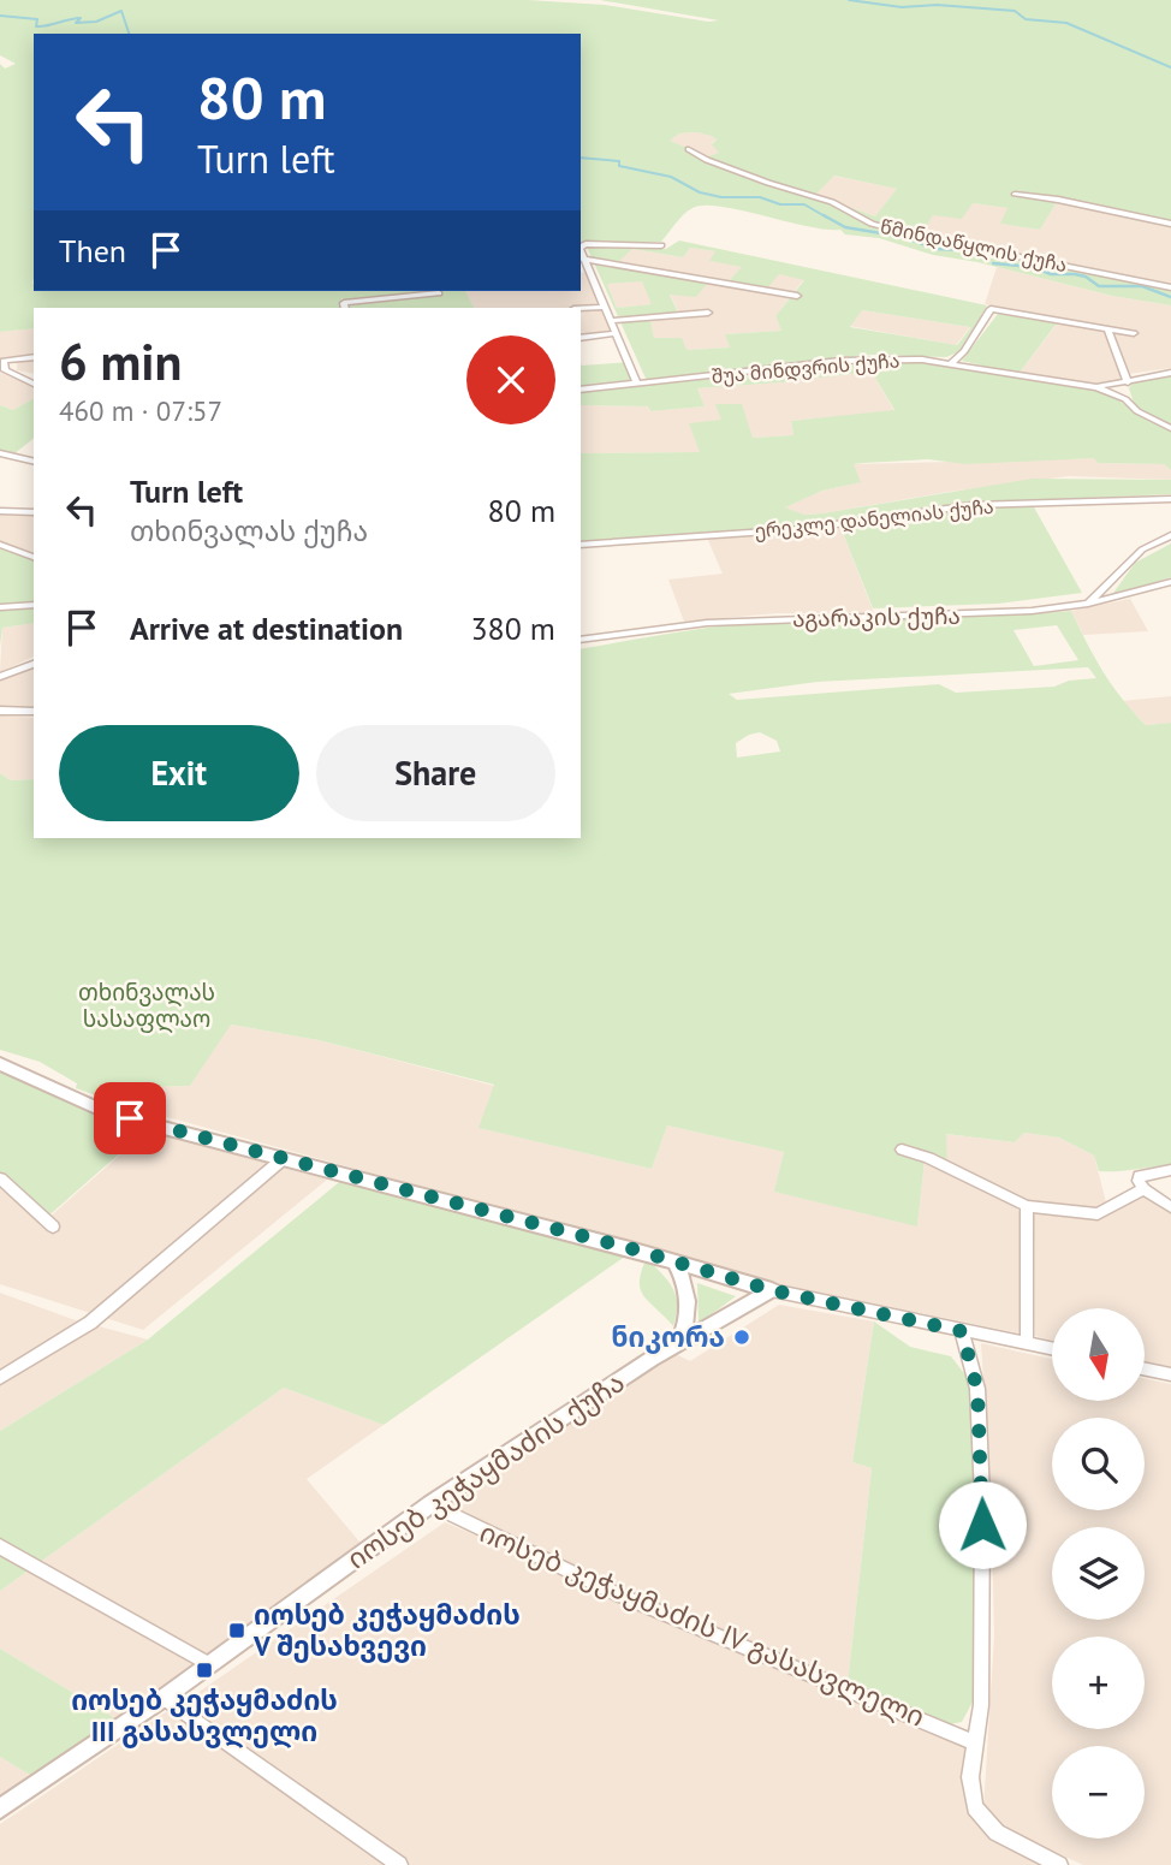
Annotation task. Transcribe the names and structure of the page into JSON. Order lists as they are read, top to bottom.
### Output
{
  "streets": {
    "street": [
      "წმინდაწყლის ქუჩა",
      "შუა მინდვრის ქუჩა",
      "ერეკლე დანელიას ქუჩა",
      "აგარაკის ქუჩა",
      "იოსებ კეჭაყმაძის ქუჩა",
      "იოსებ კეჭაყმაძის IV გასასვლელი"
    ]
  },
  "crossings": [
    ["იოსებ კეჭაყმაძის ქუჩა", "იოსებ კეჭაყმაძის IV გასასვლელი"]
  ],
  "parks": ["თხინვალას სასაფლაო"],
  "places": {
    "other": ["ნიკორა"],
    "transit": ["იოსებ კეჭაყმაძის V შესახვევი", "იოსებ კეჭაყმაძის III გასასვლელი"]
  },
  "north": "bottom",
  "page": {
    "turn": ["80 m", "Turn left"],
    "then": "Then",
    "heading": ["6 min", "460 m · 07:57"],
    "list": [
      {
        "name": "Turn left",
        "note": "თხინვალას ქუჩა",
        "value": "80 m"
      },
      {
        "name": "Arrive at destination",
        "value": "380 m"
      }
    ],
    "buttons": ["Exit", "Share"],
    "map_buttons": ["+", "−"]
  }
}
